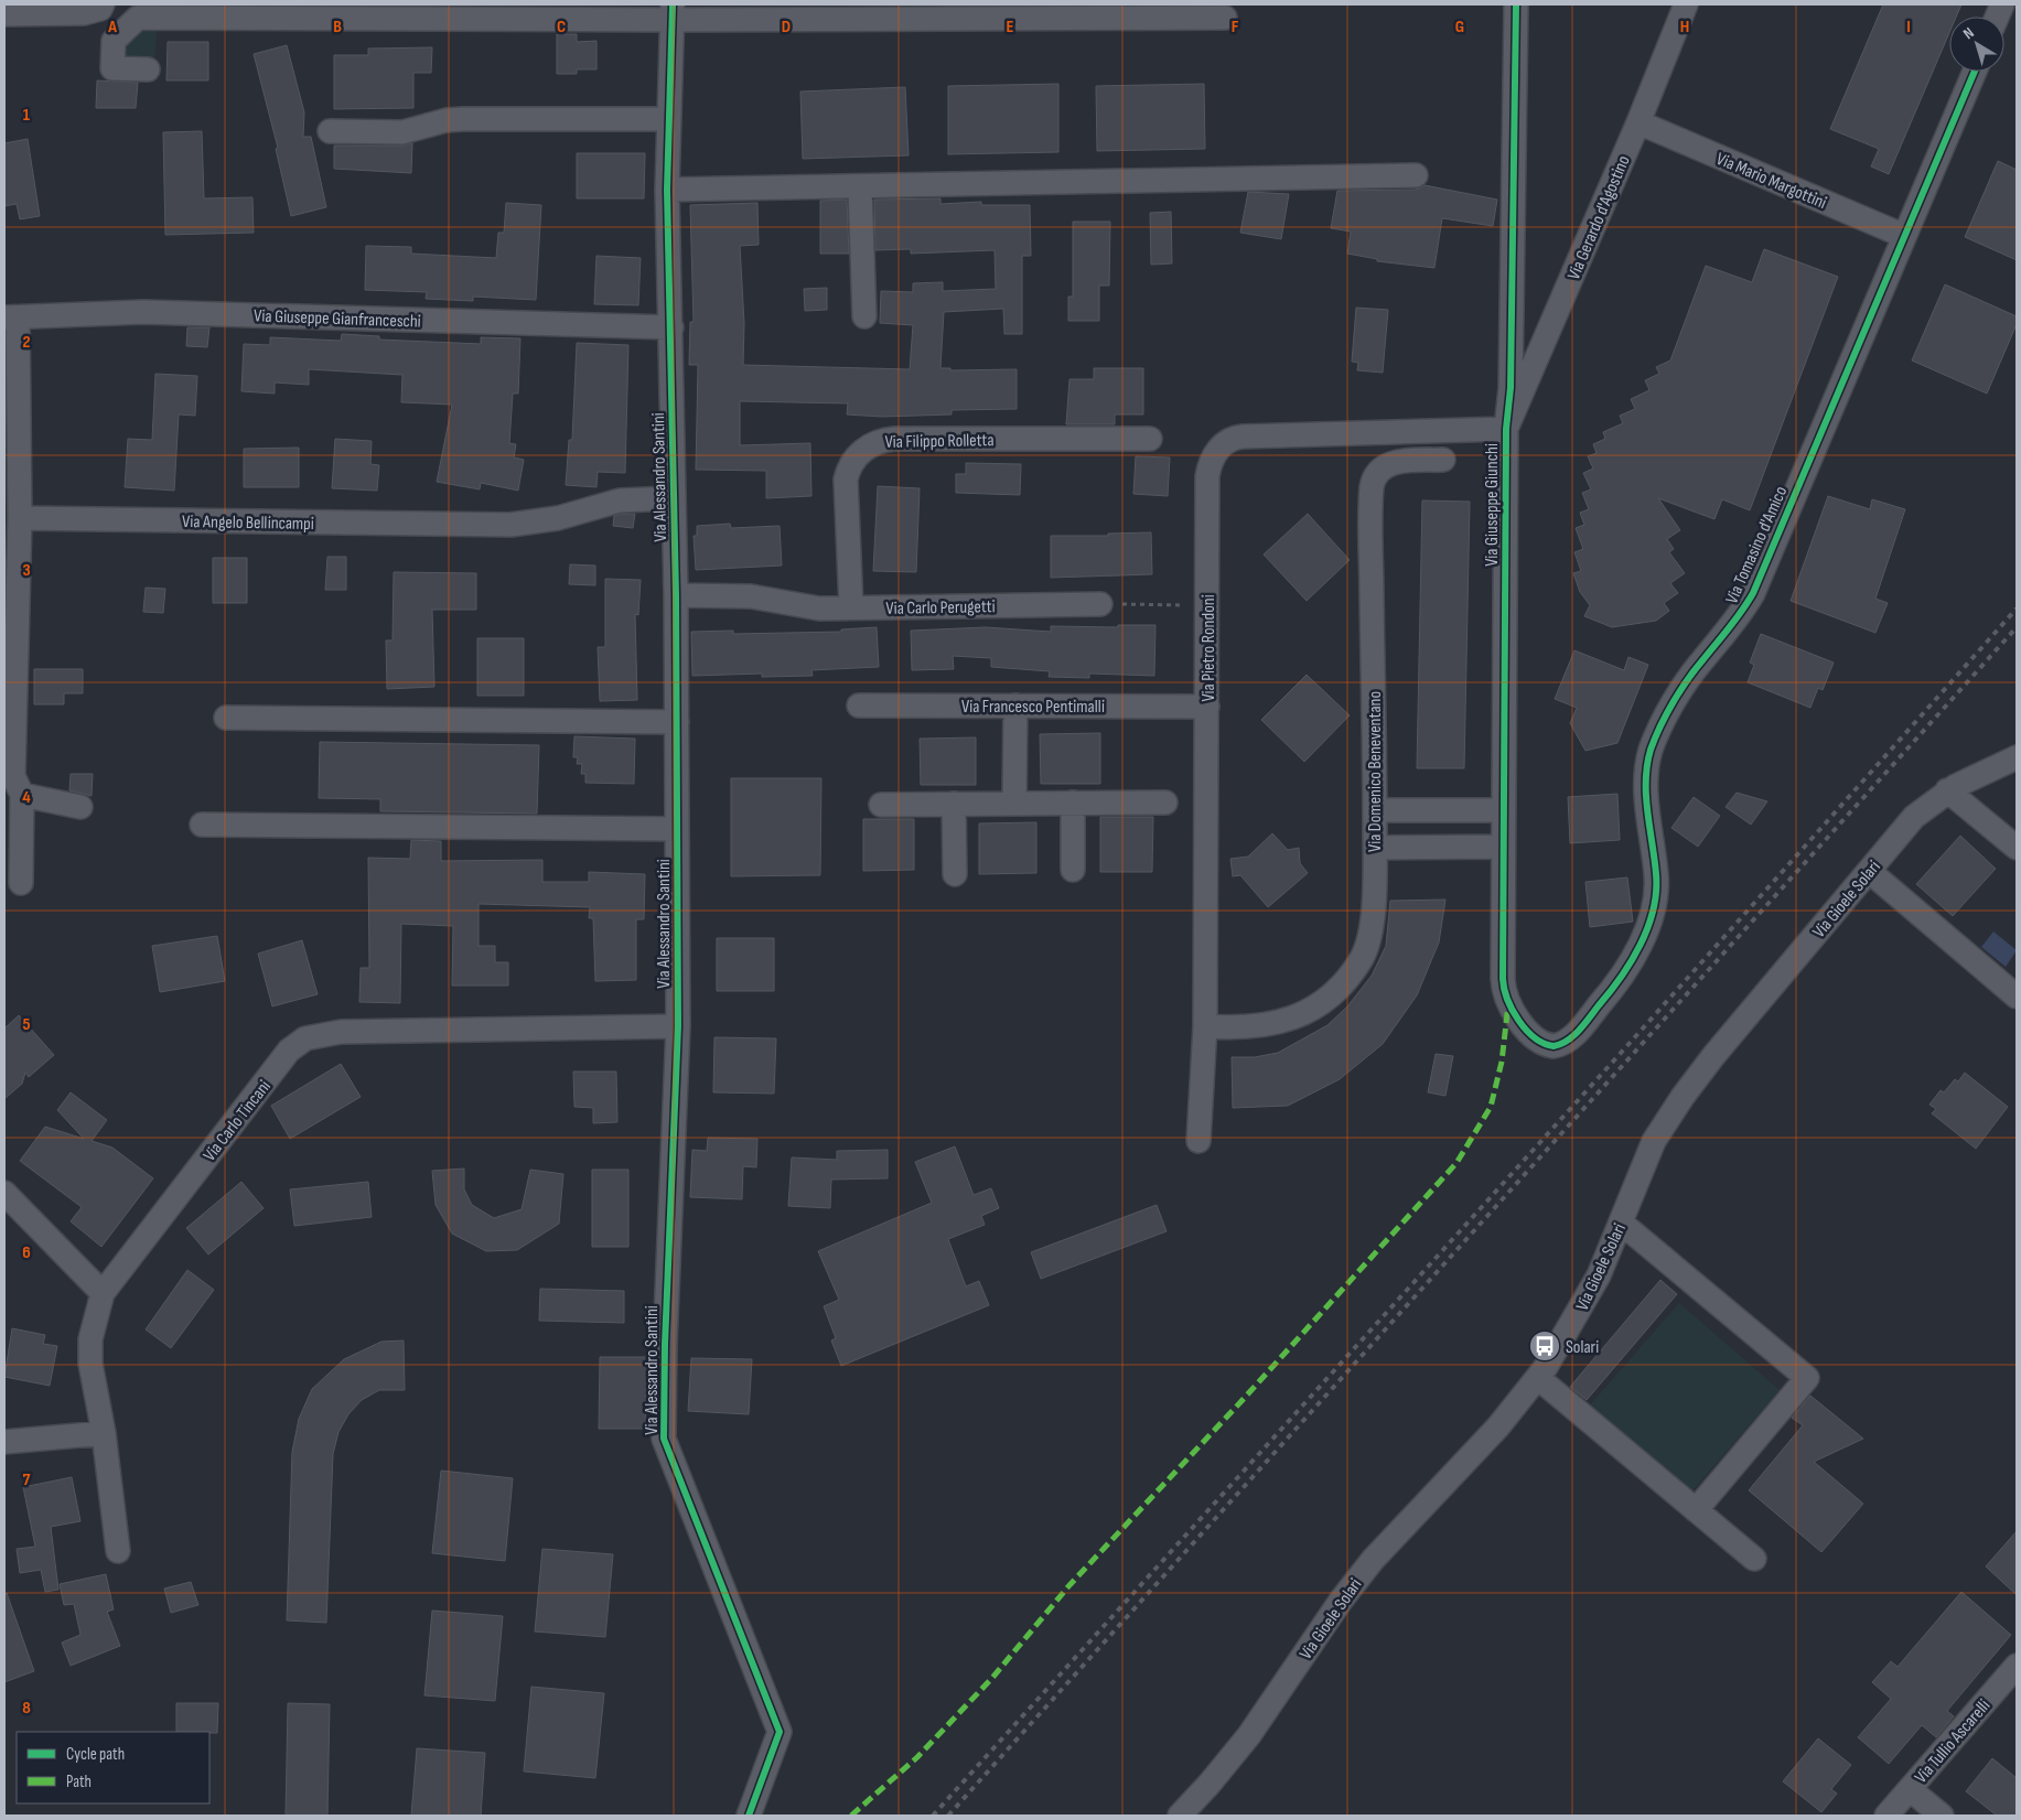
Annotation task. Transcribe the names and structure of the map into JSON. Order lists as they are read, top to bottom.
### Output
{
  "streets": {
    "street": [
      "Via Mario Margottini",
      "Via Gerardo d'Agostino",
      "Via Giuseppe Gianfranceschi",
      "Via Filippo Rolletta",
      "Via Alessandro Santini",
      "Via Giuseppe Giunchi",
      "Via Angelo Bellincampi",
      "Via Tomasino d'Amico",
      "Via Carlo Perugetti",
      "Via Pietro Rondoni",
      "Via Francesco Pentimalli",
      "Via Domenico Beneventano",
      "Via Gioele Solari",
      "Via Carlo Tincani",
      "Via Tullio Ascarelli"
    ]
  },
  "crossings": [
    ["Via Mario Margottini", "Via Gerardo d'Agostino"],
    ["Via Mario Margottini", "Via Tomasino d'Amico"],
    ["Via Gerardo d'Agostino", "Via Giuseppe Giunchi"],
    ["Via Gerardo d'Agostino", "Via Pietro Rondoni"],
    ["Via Giuseppe Gianfranceschi", "Via Alessandro Santini"],
    ["Via Filippo Rolletta", "Via Carlo Perugetti"],
    ["Via Alessandro Santini", "Via Angelo Bellincampi"],
    ["Via Alessandro Santini", "Via Carlo Perugetti"],
    ["Via Alessandro Santini", "Via Carlo Tincani"],
    ["Via Giuseppe Giunchi", "Via Tomasino d'Amico"],
    ["Via Giuseppe Giunchi", "Via Pietro Rondoni"],
    ["Via Pietro Rondoni", "Via Francesco Pentimalli"],
    ["Via Pietro Rondoni", "Via Domenico Beneventano"]
  ],
  "places": {
    "bus stop": ["Solari"]
  },
  "legend": ["Cycle path", "Path"],
  "north": "top left",
  "grid": {
    "columns": [
      "A",
      "B",
      "C",
      "D",
      "E",
      "F",
      "G",
      "H",
      "I"
    ],
    "rows": [
      "1",
      "2",
      "3",
      "4",
      "5",
      "6",
      "7",
      "8"
    ]
  }
}
